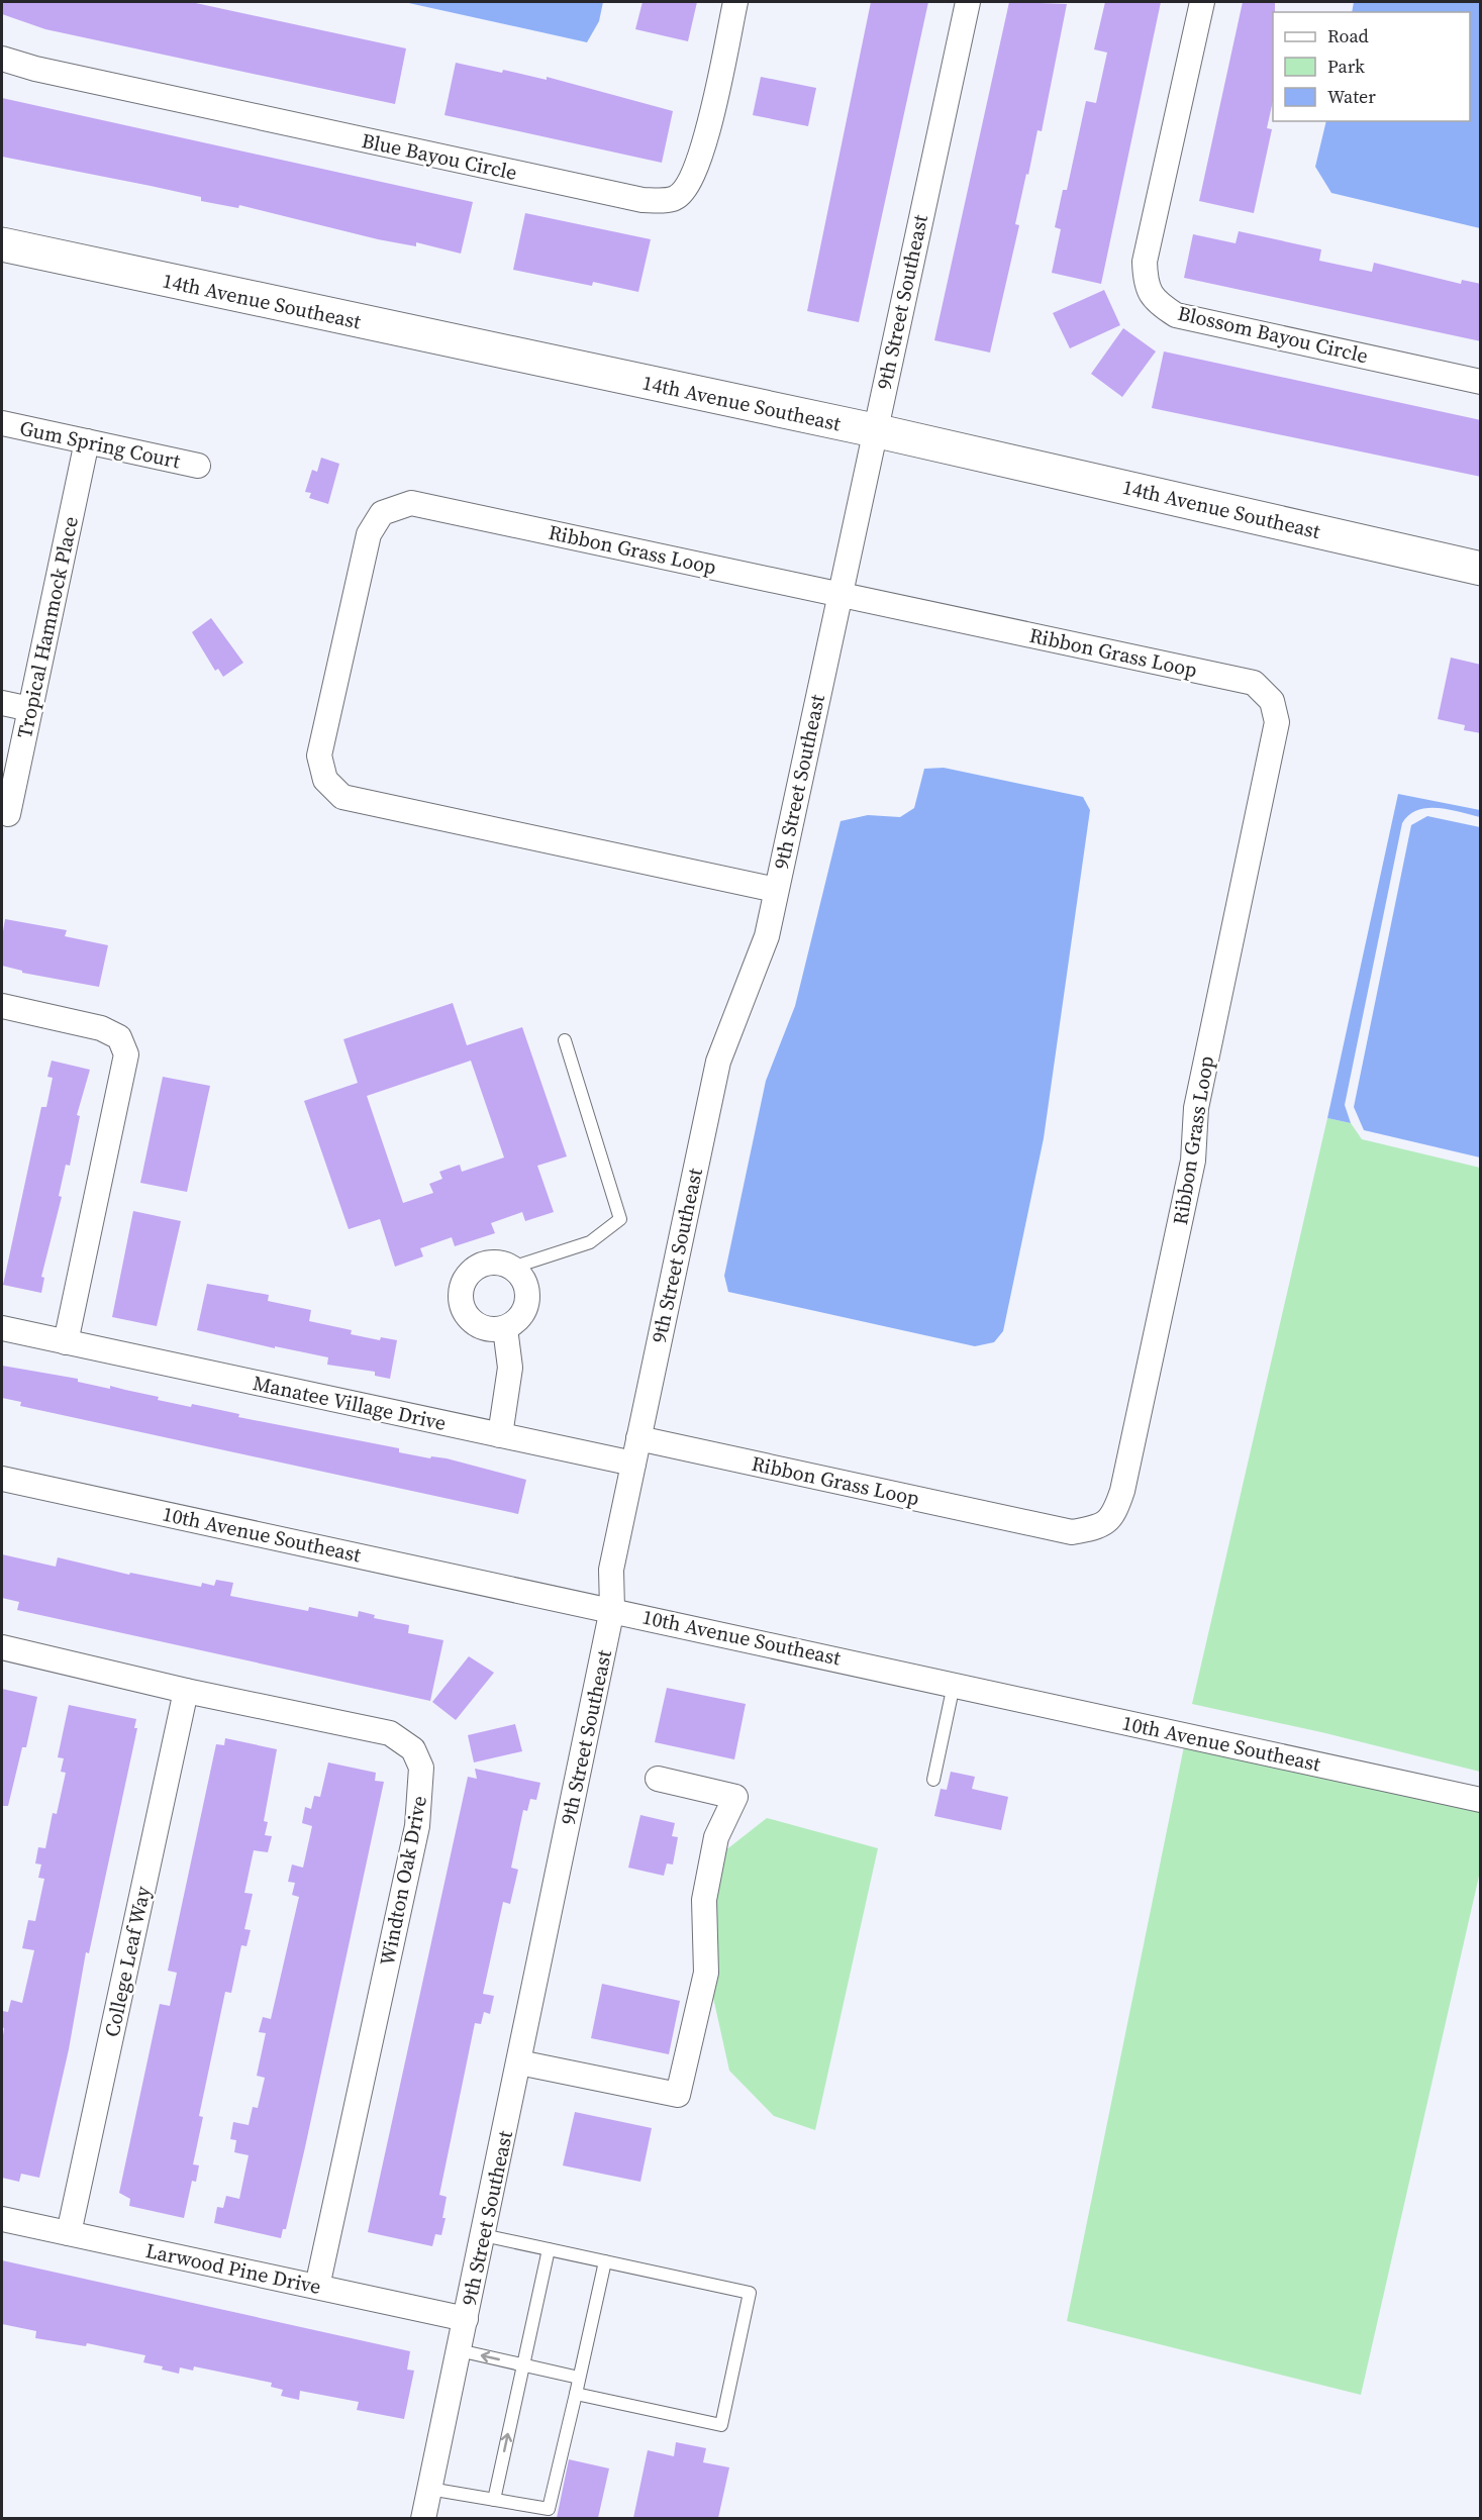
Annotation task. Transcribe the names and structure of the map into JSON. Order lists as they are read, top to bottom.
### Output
{
  "streets": {
    "street": [
      "Blue Bayou Circle",
      "14th Avenue Southeast",
      "9th Street Southeast",
      "Blossom Bayou Circle",
      "Gum Spring Court",
      "Ribbon Grass Loop",
      "Tropical Hammock Place",
      "Manatee Village Drive",
      "10th Avenue Southeast",
      "Windton Oak Drive",
      "College Leaf Way",
      "Larwood Pine Drive"
    ]
  },
  "crossings": [
    ["14th Avenue Southeast", "9th Street Southeast"],
    ["9th Street Southeast", "Ribbon Grass Loop"],
    ["9th Street Southeast", "Manatee Village Drive"],
    ["9th Street Southeast", "10th Avenue Southeast"],
    ["9th Street Southeast", "Larwood Pine Drive"],
    ["Gum Spring Court", "Tropical Hammock Place"],
    ["Windton Oak Drive", "College Leaf Way"],
    ["Windton Oak Drive", "Larwood Pine Drive"],
    ["College Leaf Way", "Larwood Pine Drive"]
  ],
  "legend": ["Road", "Park", "Water"]
}
